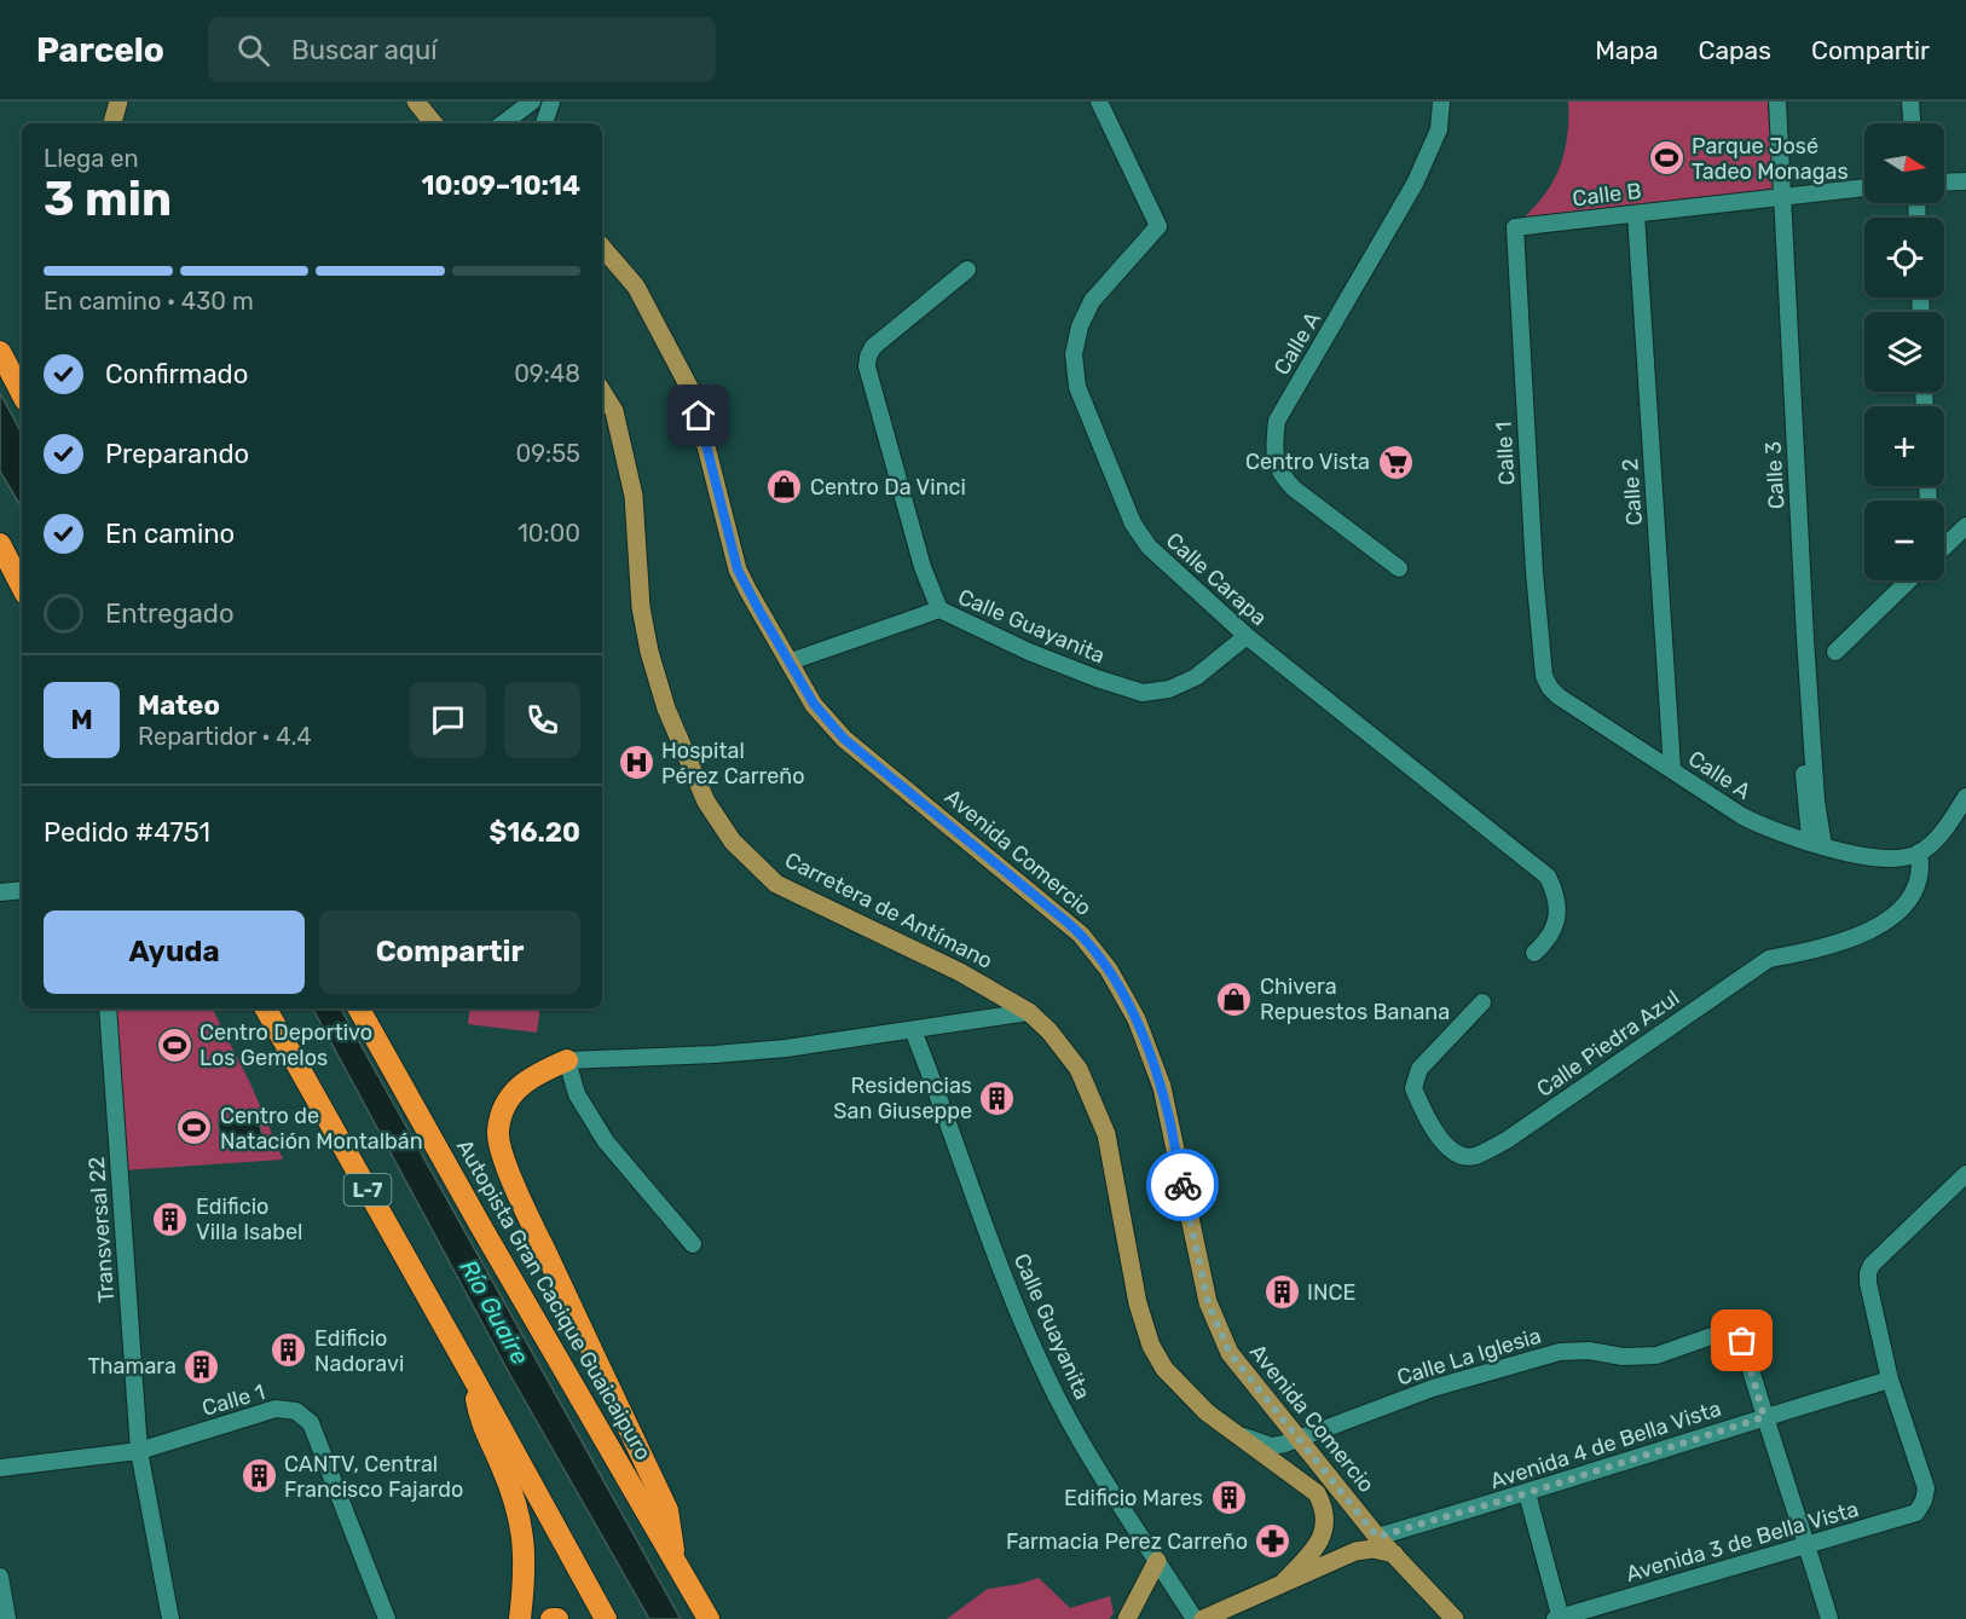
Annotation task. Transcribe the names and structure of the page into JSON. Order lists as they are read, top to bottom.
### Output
{
  "streets": {
    "highway": ["L-7", "Autopista Gran Cacique Guaicaipuro"],
    "main road": ["Avenida Comercio", "Carretera de Antímano"],
    "street": [
      "Calle B",
      "Calle A",
      "Calle 1",
      "Calle 3",
      "Calle 2",
      "Calle Carapa",
      "Calle Guayanita",
      "Calle Piedra Azul",
      "Transversal 22",
      "Calle La Iglesia",
      "Avenida 4 de Bella Vista",
      "Avenida 3 de Bella Vista"
    ]
  },
  "crossings": [
    ["Calle B", "Calle 1"],
    ["Calle B", "Calle 3"],
    ["Calle B", "Calle 2"],
    ["Calle A", "Calle 1"],
    ["Calle A", "Calle 3"],
    ["Calle A", "Calle 2"],
    ["Calle A", "Calle Piedra Azul"],
    ["Calle 1", "Transversal 22"],
    ["Calle Carapa", "Calle Guayanita"],
    ["Calle Guayanita", "Avenida Comercio"],
    ["Avenida Comercio", "Calle La Iglesia"],
    ["Avenida Comercio", "Avenida 4 de Bella Vista"],
    ["Carretera de Antímano", "Calle La Iglesia"],
    ["Calle La Iglesia", "Avenida 4 de Bella Vista"],
    ["Avenida 4 de Bella Vista", "Avenida 3 de Bella Vista"]
  ],
  "water": ["Río Guaire"],
  "places": {
    "sports": ["Parque José Tadeo Monagas", "Centro Deportivo Los Gemelos", "Centro de Natación Montalbán"],
    "supermarket": ["Centro Vista"],
    "shop": ["Centro Da Vinci", "Chivera Repuestos Banana"],
    "hospital": ["Hospital Pérez Carreño"],
    "building": [
      "Residencias San Giuseppe",
      "Edificio Villa Isabel",
      "INCE",
      "Edificio Nadoravi",
      "Thamara",
      "CANTV, Central Francisco Fajardo",
      "Edificio Mares"
    ],
    "pharmacy": ["Farmacia Perez Carreño"]
  },
  "north": "right",
  "page": {
    "header": "Parcelo",
    "search": "Buscar aquí",
    "nav": ["Mapa", "Capas", "Compartir"],
    "map_buttons": ["+", "−"],
    "heading": ["3 min", "Llega en", "10:09–10:14"],
    "panel": [
      "Mateo",
      "Repartidor · 4.4",
      "Pedido #4751",
      "$16.20"
    ],
    "bar": "En camino · 430 m",
    "list": [
      ["Confirmado", "09:48"],
      ["Preparando", "09:55"],
      ["En camino", "10:00"],
      "Entregado"
    ],
    "round": "M",
    "buttons": ["Ayuda", "Compartir"]
  }
}
